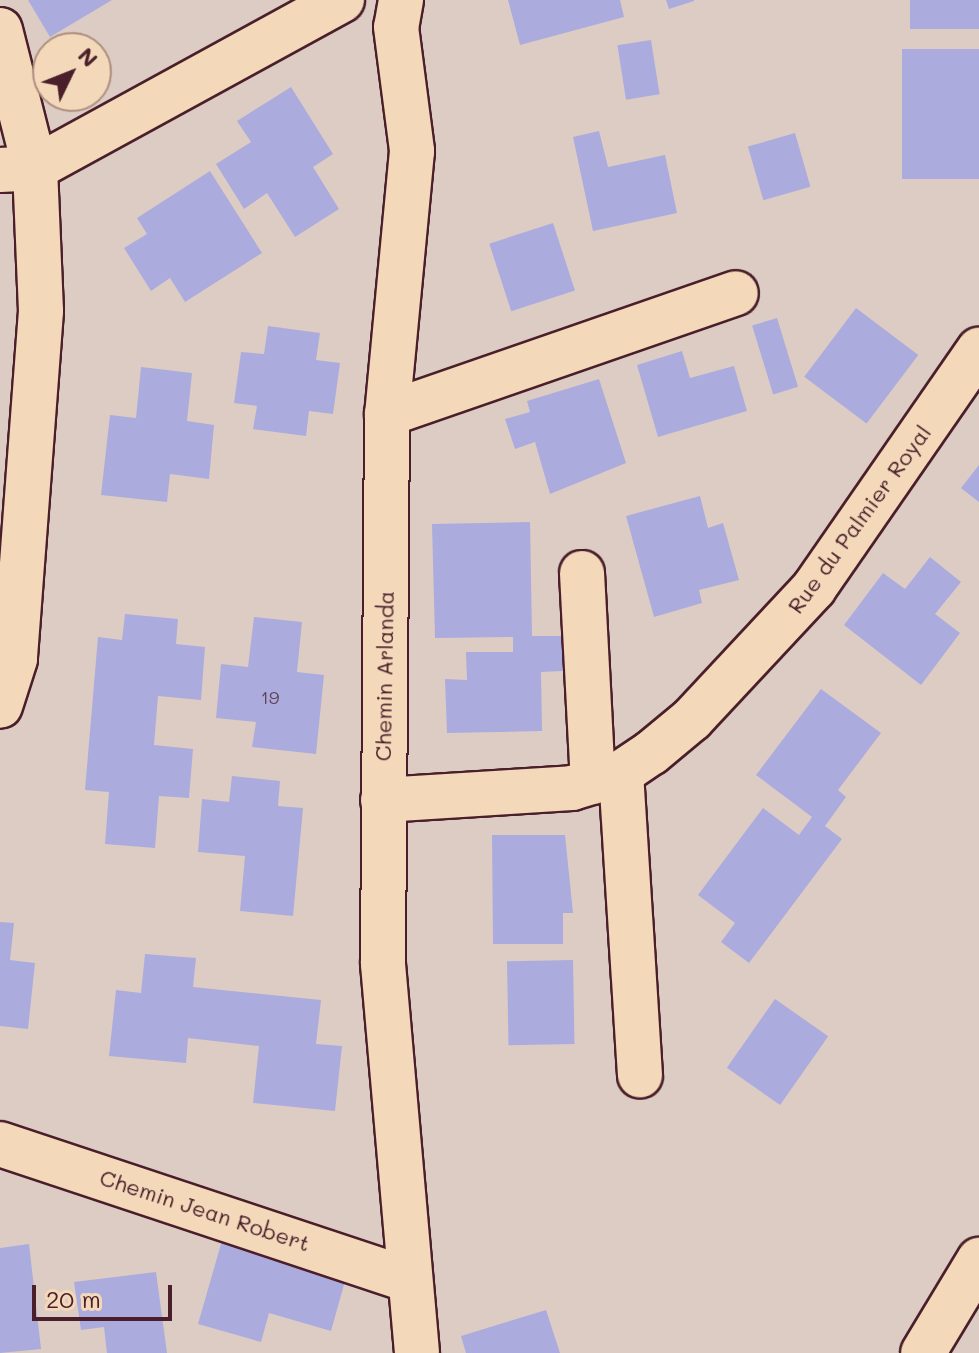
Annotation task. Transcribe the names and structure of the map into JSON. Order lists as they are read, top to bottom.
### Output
{
  "streets": {
    "main road": ["Rue du Palmier Royal", "Chemin Arlanda", "Chemin Jean Robert"]
  },
  "crossings": [
    ["Rue du Palmier Royal", "Chemin Arlanda"],
    ["Chemin Arlanda", "Chemin Jean Robert"]
  ],
  "house_numbers": ["19"],
  "scale_bar": "20 m",
  "north": "top right"
}
